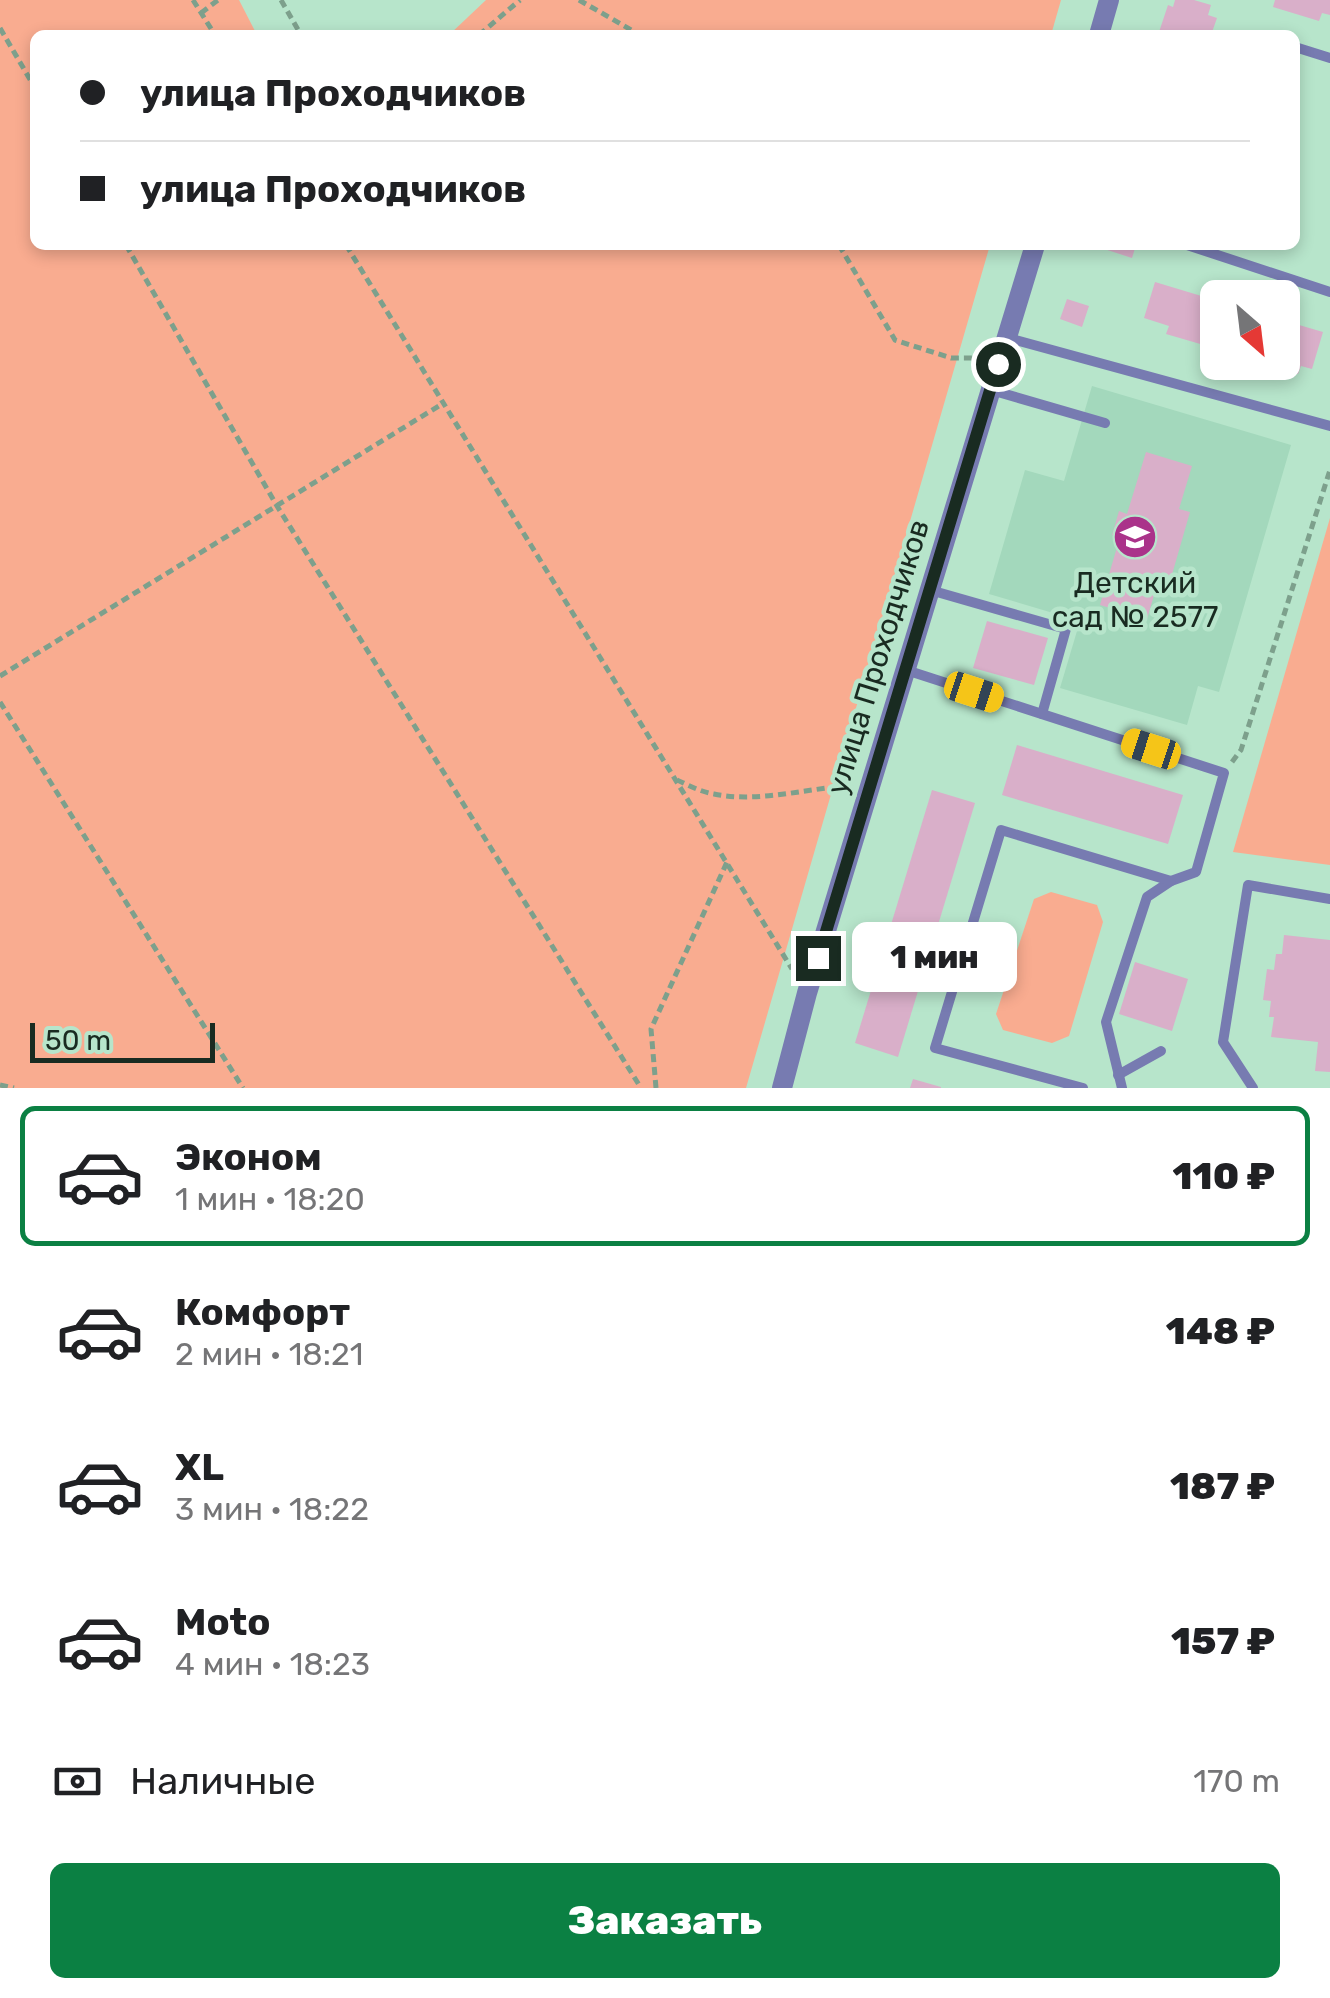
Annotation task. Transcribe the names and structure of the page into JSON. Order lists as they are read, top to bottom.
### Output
{
  "streets": {
    "street": ["улица Проходчиков"]
  },
  "places": {
    "school or university": ["Детский сад № 2577"]
  },
  "scale_bar": "50 m",
  "north": "bottom right",
  "page": {
    "banner": ["улица Проходчиков", "улица Проходчиков"],
    "bubble": "1 мин",
    "scale": "50 m",
    "list": [
      {
        "name": "Эконом",
        "note": "1 мин · 18:20",
        "value": "110 ₽"
      },
      {
        "name": "Комфорт",
        "note": "2 мин · 18:21",
        "value": "148 ₽"
      },
      {
        "name": "XL",
        "note": "3 мин · 18:22",
        "value": "187 ₽"
      },
      {
        "name": "Moto",
        "note": "4 мин · 18:23",
        "value": "157 ₽"
      }
    ],
    "pay": ["Наличные", "170 m"],
    "buttons": "Заказать"
  }
}
